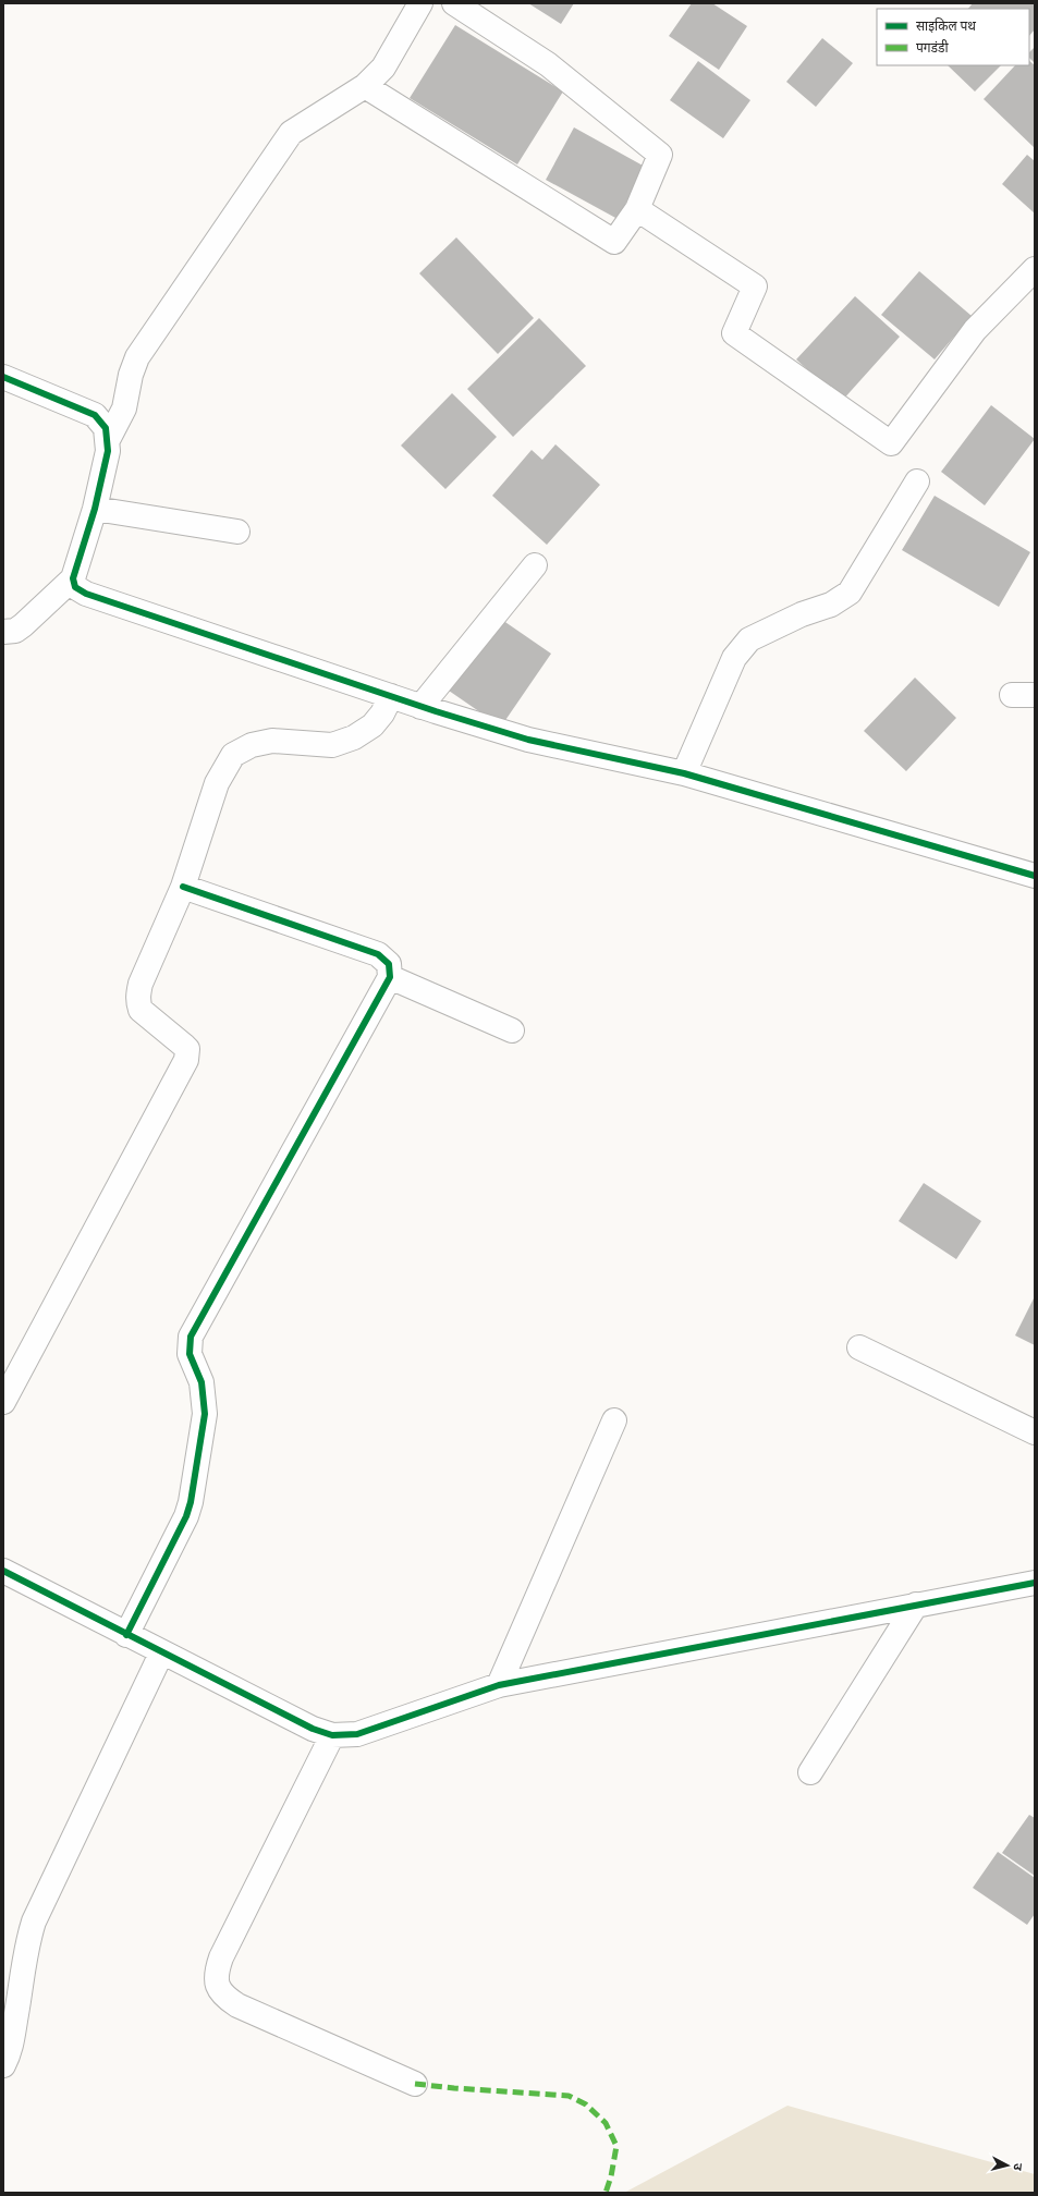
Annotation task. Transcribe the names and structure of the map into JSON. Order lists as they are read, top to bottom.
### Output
{
  "legend": ["साइकिल पथ", "पगडंडी"],
  "north": "right"
}
